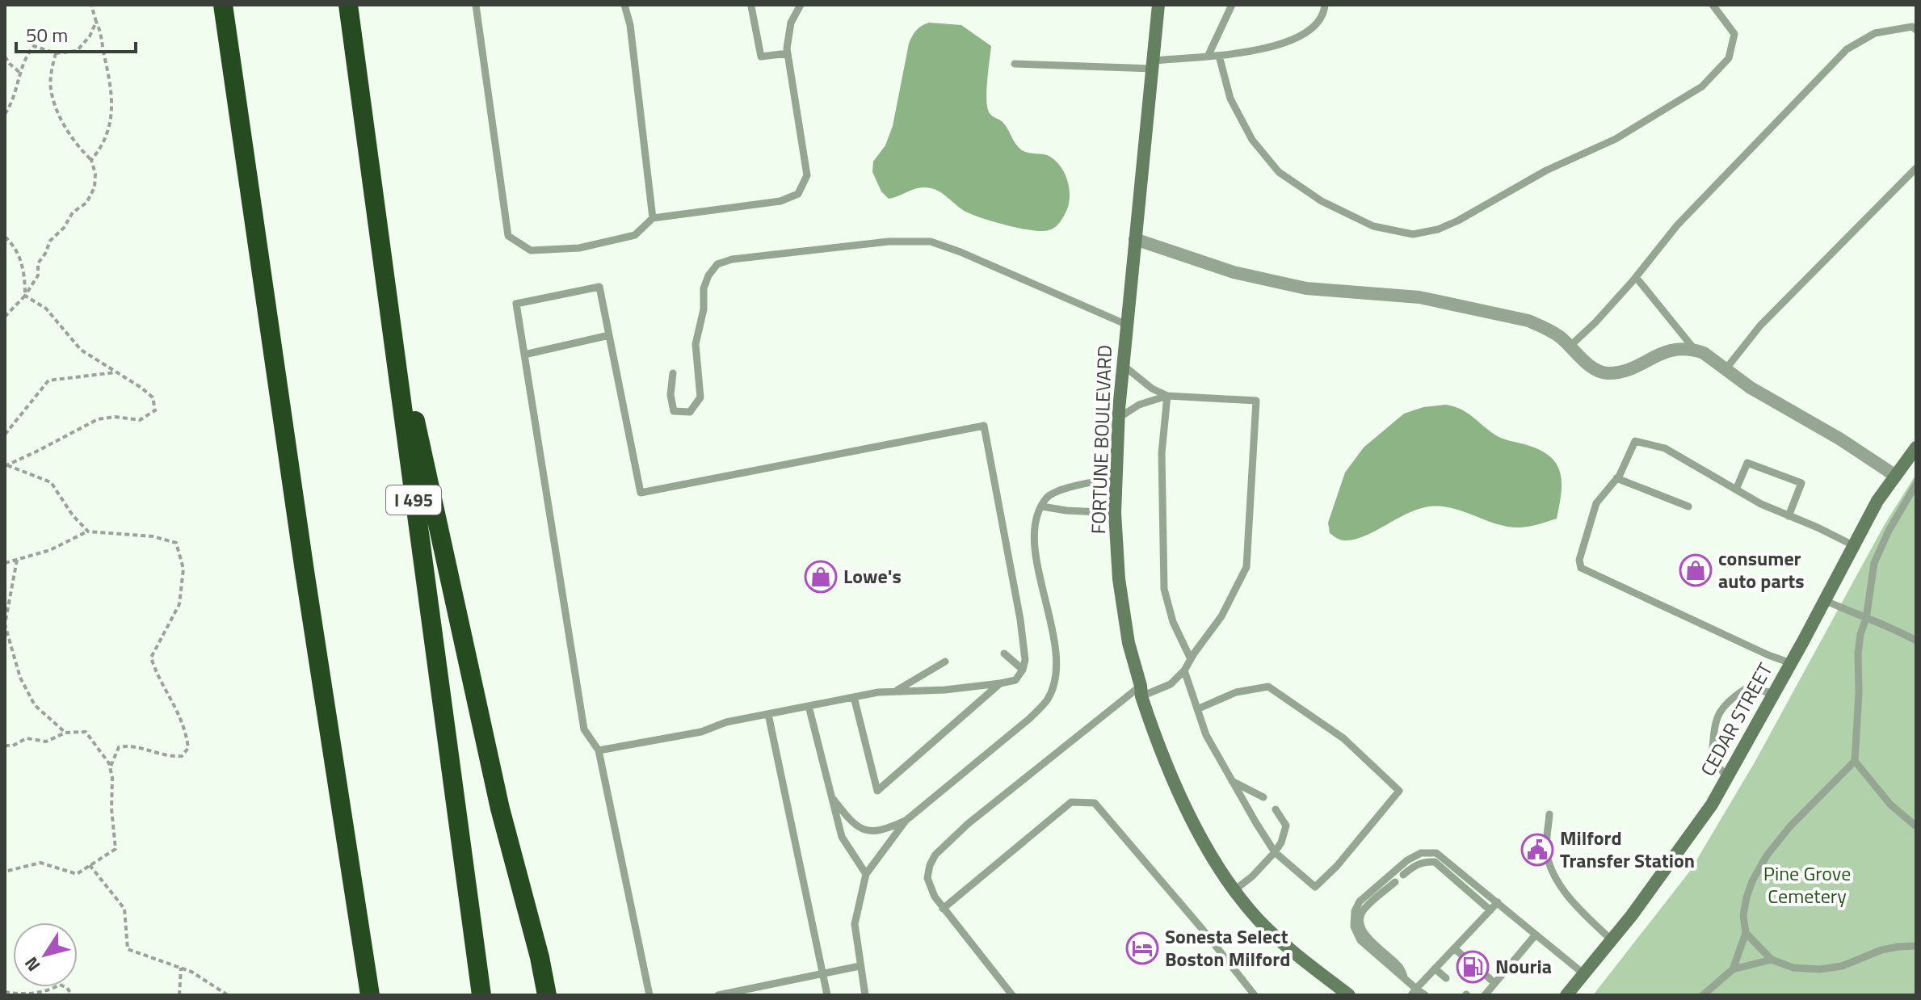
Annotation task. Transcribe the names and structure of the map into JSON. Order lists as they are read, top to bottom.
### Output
{
  "streets": {
    "highway": ["I 495"],
    "main road": ["FORTUNE BOULEVARD", "CEDAR STREET"]
  },
  "parks": ["Pine Grove Cemetery"],
  "places": {
    "shop": ["consumer auto parts", "Lowe's"],
    "public building": ["Milford Transfer Station"],
    "hotel": ["Sonesta Select Boston Milford"],
    "fuel station": ["Nouria"]
  },
  "scale_bar": "50 m",
  "north": "bottom left"
}
